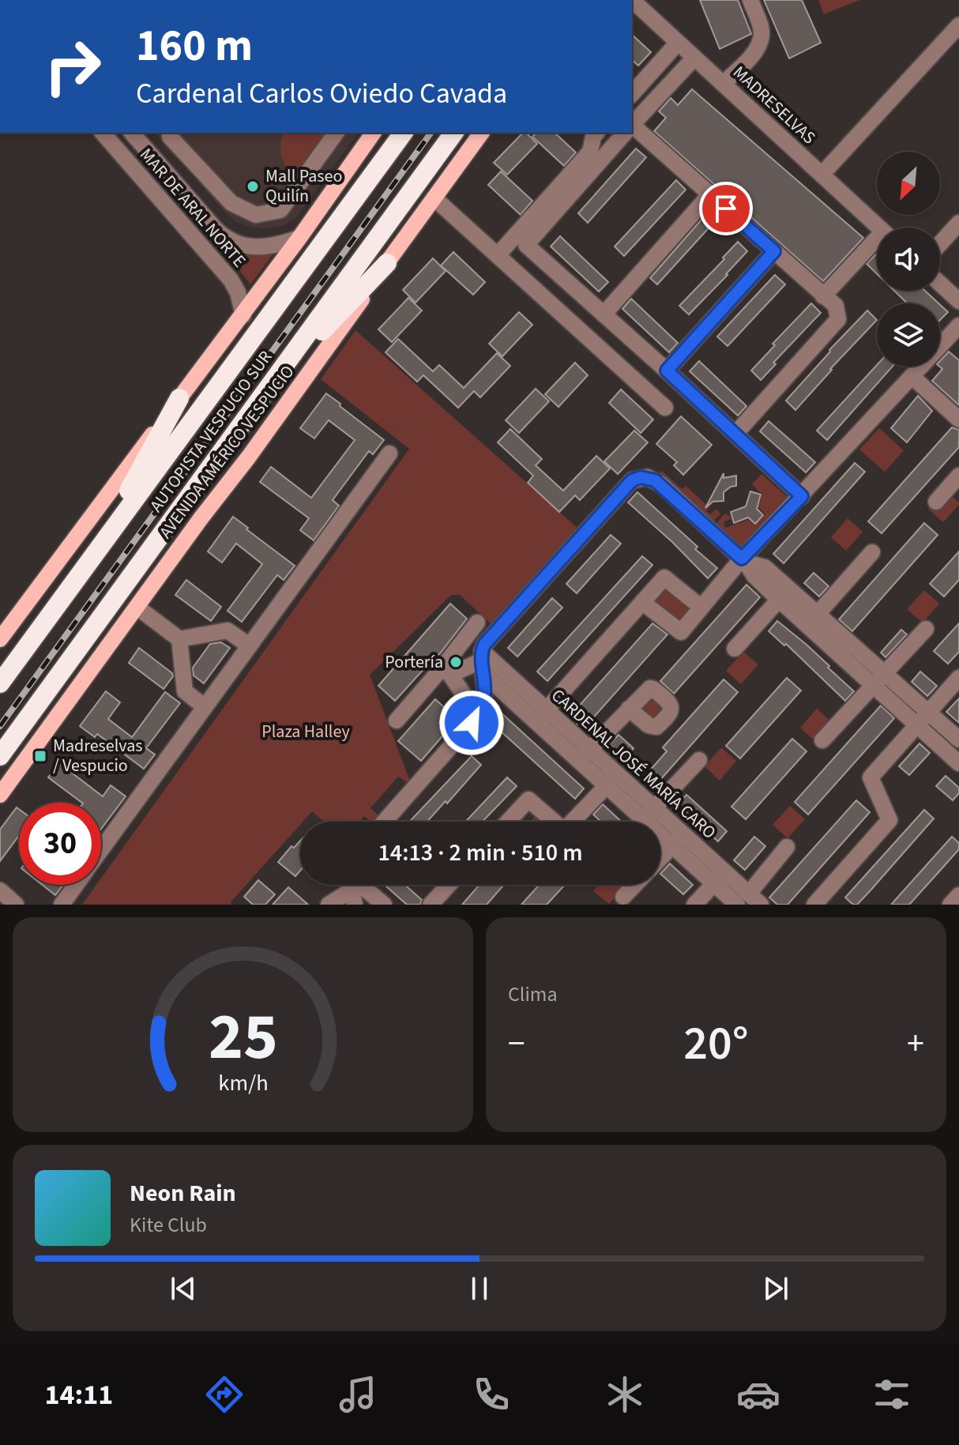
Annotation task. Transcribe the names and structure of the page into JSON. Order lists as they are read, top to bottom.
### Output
{
  "streets": {
    "highway": ["AUTOPISTA VESPUCIO SUR"],
    "main road": ["AVENIDA AMÉRICO VESPUCIO"],
    "street": ["MADRESELVAS", "MAR DE ARAL NORTE", "CARDENAL JOSÉ MARÍA CARO"]
  },
  "parks": ["Plaza Halley"],
  "places": {
    "other": ["Mall Paseo Quilín", "Portería"],
    "transit": ["Madreselvas / Vespucio"]
  },
  "north": "bottom left",
  "page": {
    "turn": ["160 m", "Cardenal Carlos Oviedo Cavada"],
    "limit": "30",
    "trip": "14:13 · 2 min · 510 m",
    "tile": "Clima",
    "heat": ["−", "20°", "+"],
    "song": ["Neon Rain", "Kite Club"],
    "tabs": "14:11",
    "gauge": ["25", "km/h"]
  }
}
